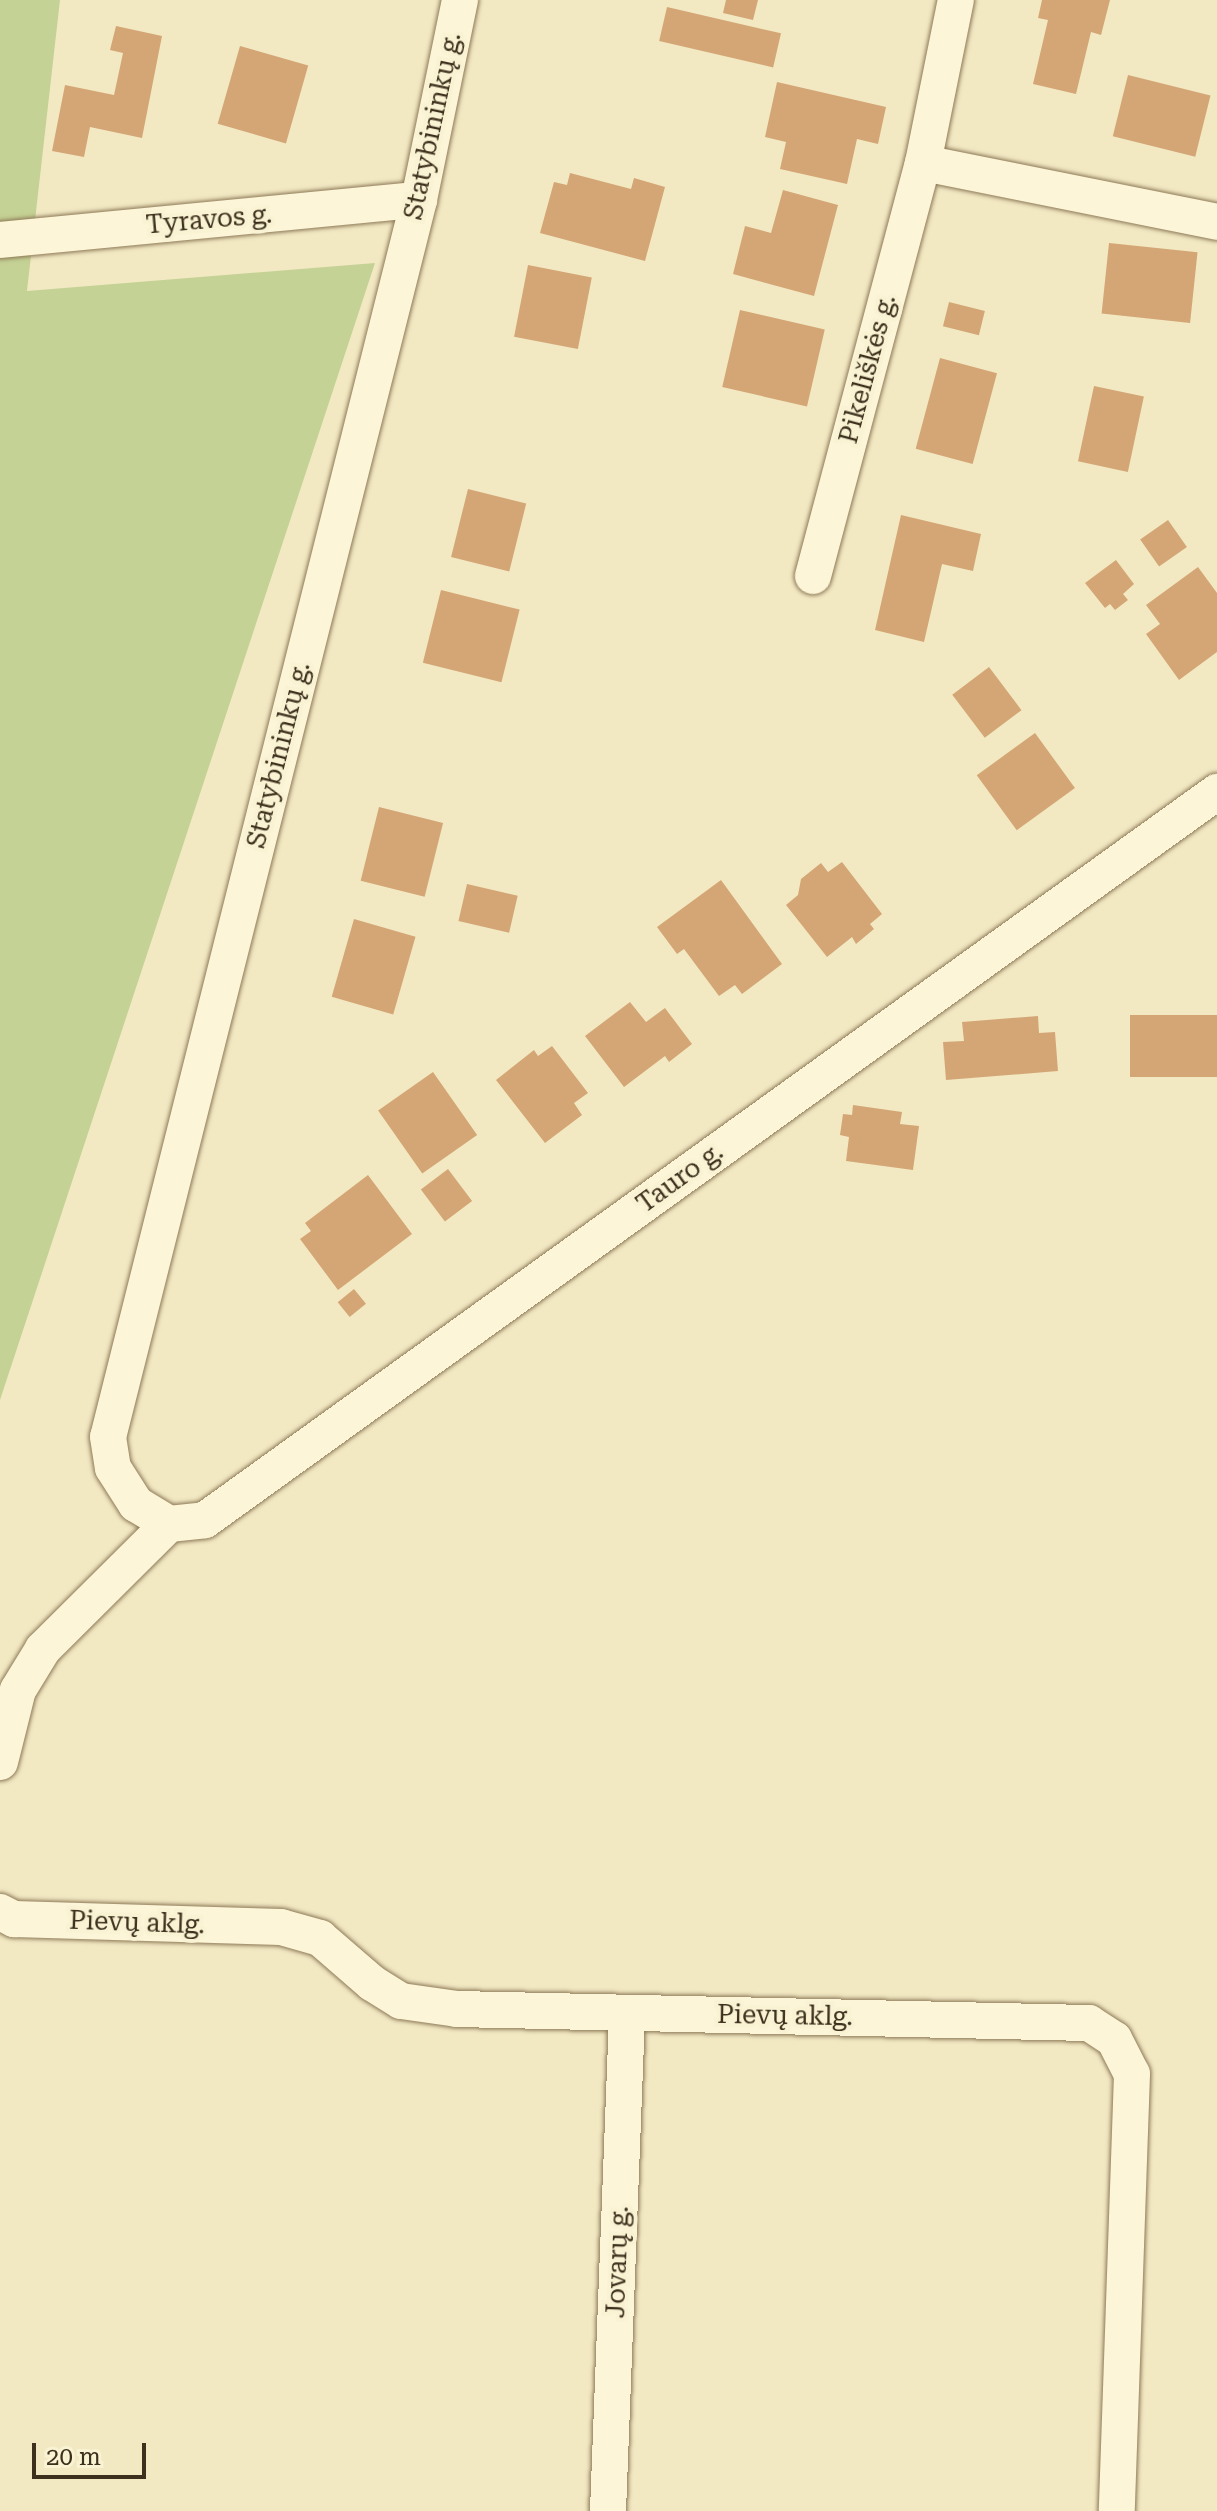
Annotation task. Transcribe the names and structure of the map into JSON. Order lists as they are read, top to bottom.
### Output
{
  "streets": {
    "street": [
      "Statybininkų g.",
      "Tyravos g.",
      "Pikeliškės g.",
      "Tauro g.",
      "Pievų aklg.",
      "Jovarų g."
    ]
  },
  "crossings": [
    ["Statybininkų g.", "Tyravos g."],
    ["Statybininkų g.", "Tauro g."],
    ["Pievų aklg.", "Jovarų g."]
  ],
  "scale_bar": "20 m"
}
